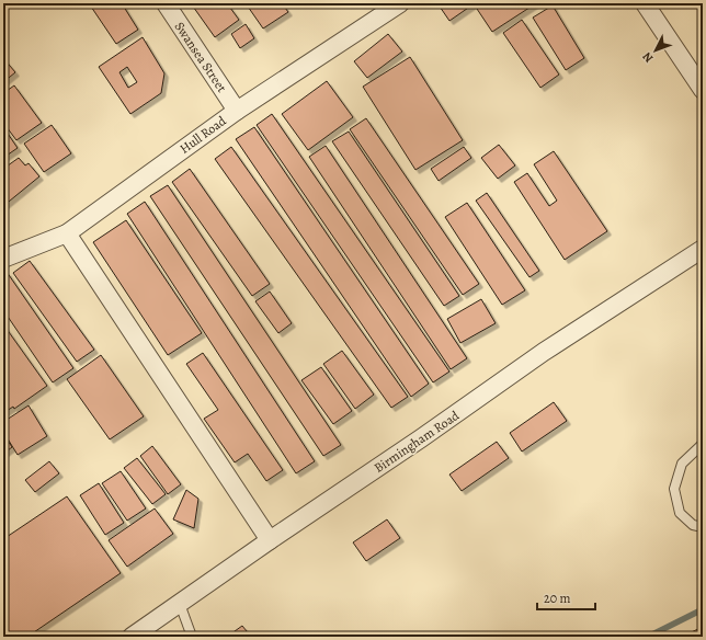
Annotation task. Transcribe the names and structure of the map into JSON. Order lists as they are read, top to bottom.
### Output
{
  "streets": {
    "street": ["Swansea Street", "Hull Road", "Birmingham Road"]
  },
  "crossings": [
    ["Swansea Street", "Hull Road"]
  ],
  "scale_bar": "20 m",
  "north": "bottom left"
}
